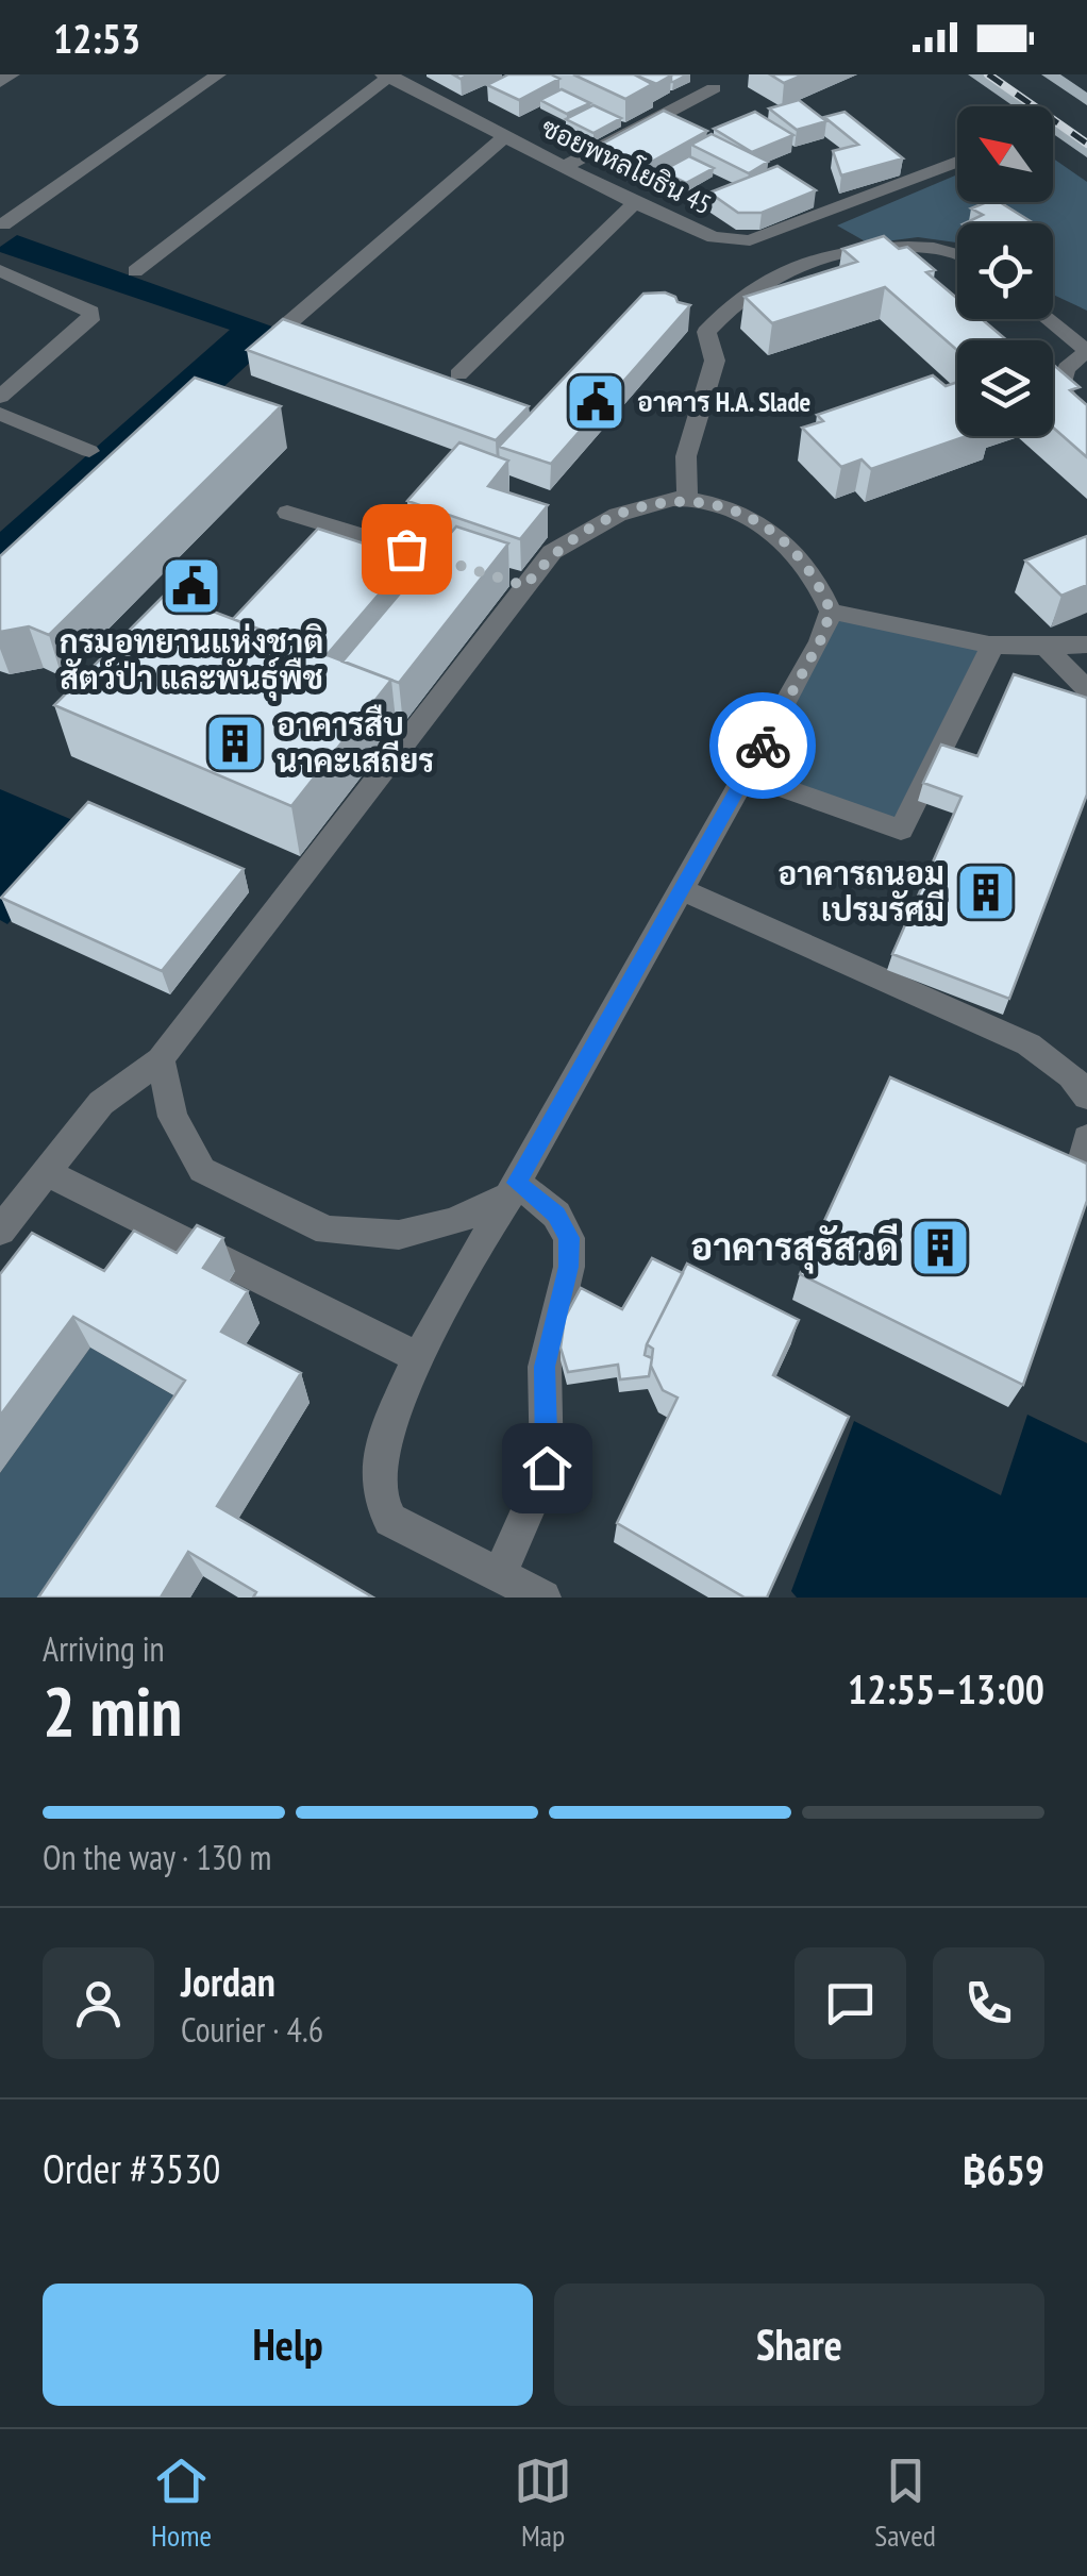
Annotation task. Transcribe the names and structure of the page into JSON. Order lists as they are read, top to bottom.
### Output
{
  "streets": {
    "street": ["ซอยพหลโยธิน 45"]
  },
  "places": {
    "public building": ["อาคาร H.A. Slade", "กรมอุทยานแห่งชาติ สัตว์ป่า และพันธุ์พืช"],
    "building": ["อาคารสืบ นาคะเสถียร", "อาคารถนอม เปรมรัศมี", "อาคารสุรัสวดี"]
  },
  "north": "top left",
  "page": {
    "status": "12:53",
    "heading": ["2 min", "Arriving in", "12:55–13:00"],
    "panel": [
      "Jordan",
      "Courier · 4.6",
      "Order #3530",
      "฿659"
    ],
    "bar": "On the way · 130 m",
    "buttons": ["Help", "Share"],
    "tabs": ["Home", "Map", "Saved"]
  }
}
